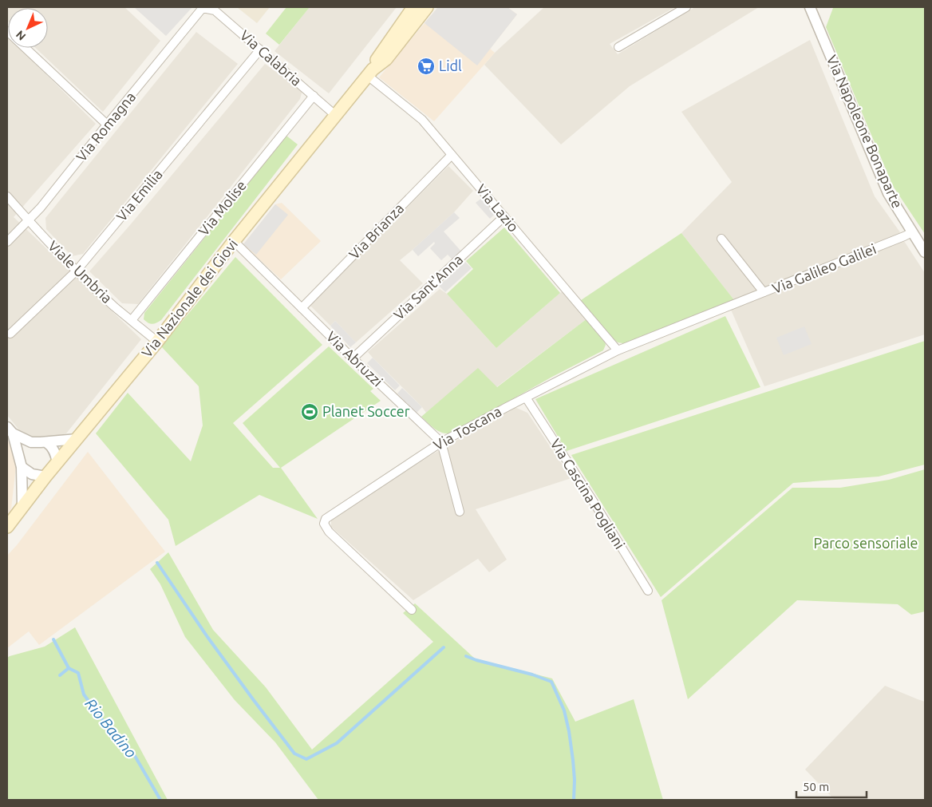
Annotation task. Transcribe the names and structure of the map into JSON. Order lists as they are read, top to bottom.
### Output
{
  "streets": {
    "main road": ["Via Nazionale dei Giovi"],
    "street": [
      "Via Calabria",
      "Via Romagna",
      "Via Napoleone Bonaparte",
      "Via Emilia",
      "Via Molise",
      "Via Lazio",
      "Via Brianza",
      "Via Galileo Galilei",
      "Viale Umbria",
      "Via Sant'Anna",
      "Via Abruzzi",
      "Via Toscana",
      "Via Cascina Pogliani"
    ]
  },
  "crossings": [
    ["Via Calabria", "Via Romagna"],
    ["Via Calabria", "Via Emilia"],
    ["Via Calabria", "Via Molise"],
    ["Via Calabria", "Via Nazionale dei Giovi"],
    ["Via Romagna", "Viale Umbria"],
    ["Via Napoleone Bonaparte", "Via Galileo Galilei"],
    ["Via Emilia", "Viale Umbria"],
    ["Via Molise", "Viale Umbria"],
    ["Via Lazio", "Via Brianza"],
    ["Via Lazio", "Via Sant'Anna"],
    ["Via Lazio", "Via Nazionale dei Giovi"],
    ["Via Lazio", "Via Toscana"],
    ["Via Brianza", "Via Abruzzi"],
    ["Via Galileo Galilei", "Via Toscana"],
    ["Viale Umbria", "Via Nazionale dei Giovi"],
    ["Via Sant'Anna", "Via Abruzzi"],
    ["Via Nazionale dei Giovi", "Via Abruzzi"],
    ["Via Abruzzi", "Via Toscana"],
    ["Via Toscana", "Via Cascina Pogliani"]
  ],
  "water": ["Rio Badino"],
  "parks": ["Parco sensoriale"],
  "places": {
    "supermarket": ["Lidl"],
    "sports": ["Planet Soccer"]
  },
  "scale_bar": "50 m",
  "north": "bottom left"
}
